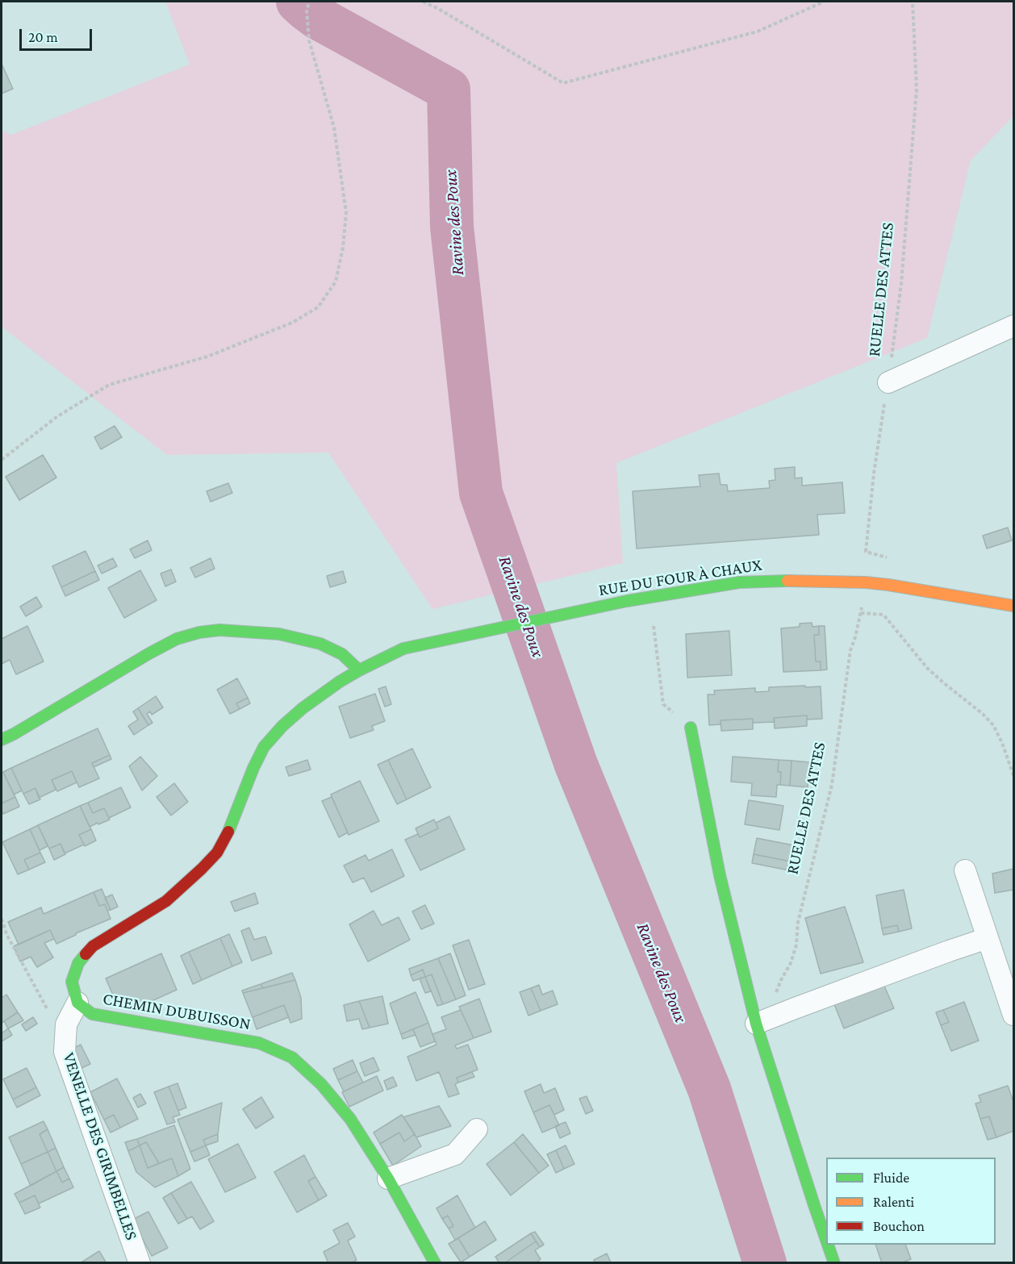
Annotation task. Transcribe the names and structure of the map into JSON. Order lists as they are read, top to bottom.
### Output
{
  "streets": {
    "main road": ["RUE DU FOUR À CHAUX", "CHEMIN DUBUISSON"],
    "street": ["VENELLE DES GIRIMBELLES"],
    "path": ["RUELLE DES ATTES"]
  },
  "crossings": [
    ["RUE DU FOUR À CHAUX", "CHEMIN DUBUISSON"],
    ["CHEMIN DUBUISSON", "VENELLE DES GIRIMBELLES"]
  ],
  "water": ["Ravine des Poux"],
  "legend": ["Fluide", "Ralenti", "Bouchon"],
  "scale_bar": "20 m"
}
